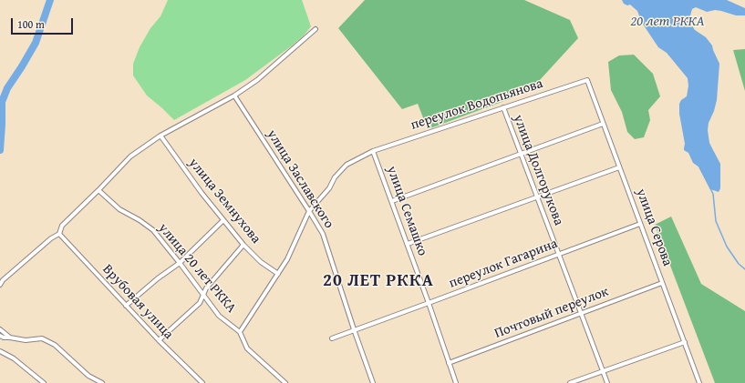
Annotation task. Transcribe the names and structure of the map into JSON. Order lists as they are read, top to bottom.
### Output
{
  "streets": {
    "street": [
      "переулок Водопьянова",
      "улица Долгорукова",
      "улица Заславского",
      "улица Земнухова",
      "улица Семашко",
      "улица Серова",
      "переулок Гагарина",
      "улица 20 лет РККА",
      "Врубовая улица",
      "Почтовый переулок"
    ]
  },
  "crossings": [
    ["переулок Водопьянова", "улица Долгорукова"],
    ["переулок Водопьянова", "улица Заславского"],
    ["переулок Водопьянова", "улица Земнухова"],
    ["переулок Водопьянова", "улица Семашко"],
    ["переулок Водопьянова", "улица Серова"],
    ["переулок Водопьянова", "улица 20 лет РККА"],
    ["улица Долгорукова", "переулок Гагарина"],
    ["улица Долгорукова", "Почтовый переулок"],
    ["улица Заславского", "переулок Гагарина"],
    ["улица Семашко", "переулок Гагарина"],
    ["улица Семашко", "Почтовый переулок"],
    ["улица Серова", "переулок Гагарина"],
    ["улица Серова", "Почтовый переулок"]
  ],
  "districts": ["20 ЛЕТ РККА"],
  "water": ["20 лет РККА"],
  "scale_bar": "100 m"
}
